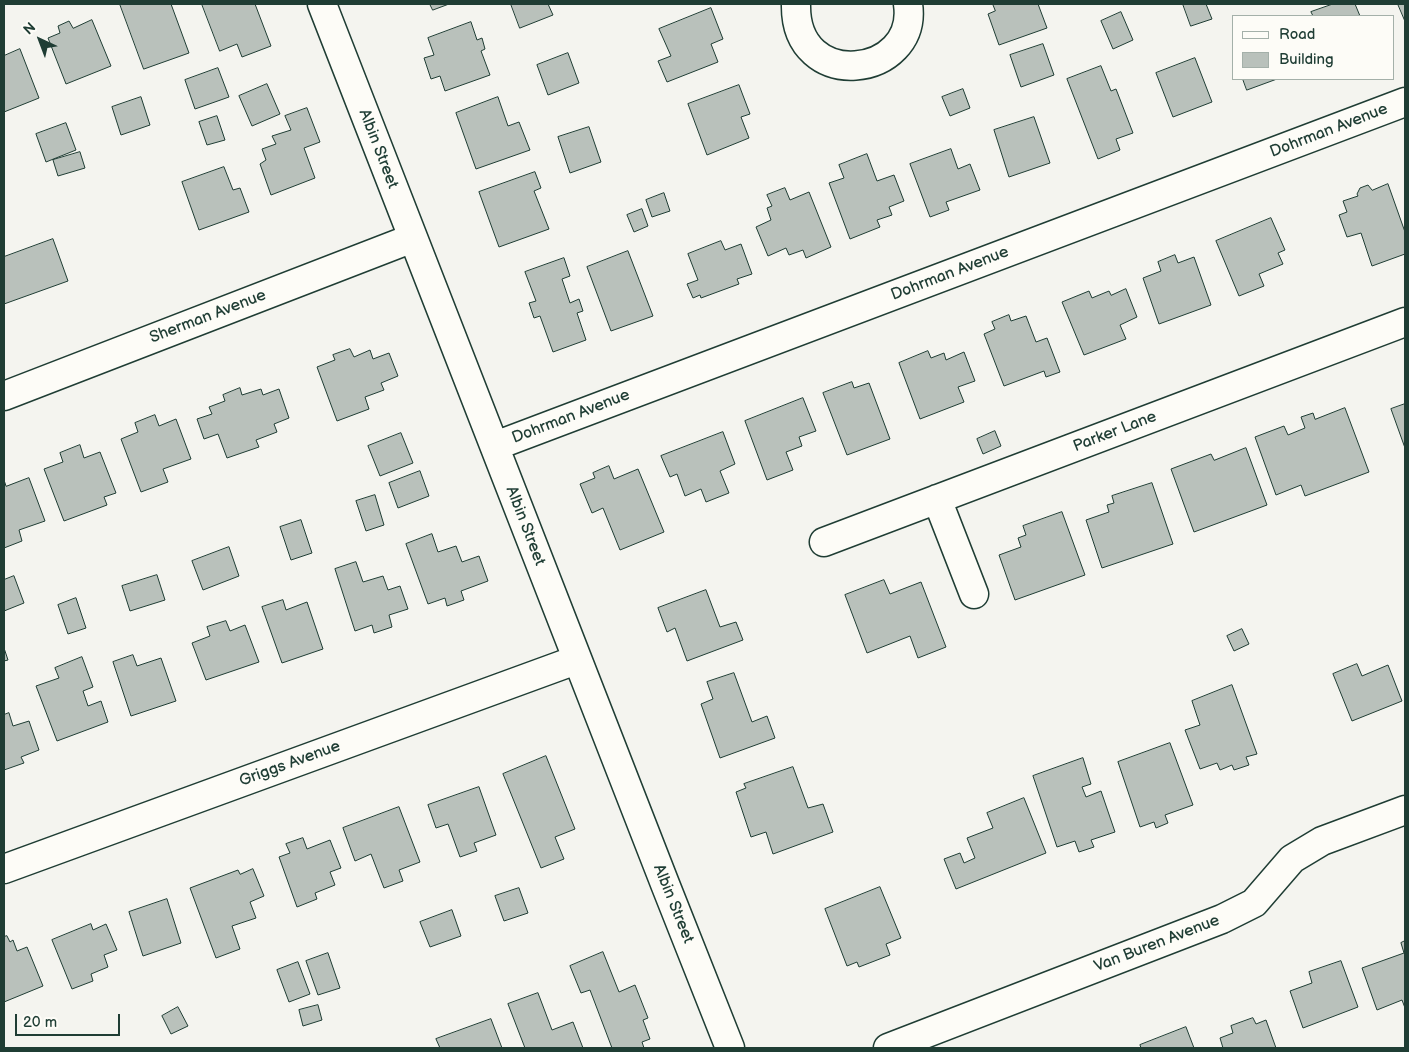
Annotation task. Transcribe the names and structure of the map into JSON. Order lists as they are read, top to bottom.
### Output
{
  "streets": {
    "street": [
      "Dohrman Avenue",
      "Albin Street",
      "Sherman Avenue",
      "Parker Lane",
      "Griggs Avenue",
      "Van Buren Avenue"
    ]
  },
  "crossings": [
    ["Dohrman Avenue", "Albin Street"],
    ["Albin Street", "Sherman Avenue"],
    ["Albin Street", "Griggs Avenue"]
  ],
  "legend": ["Road", "Building"],
  "scale_bar": "20 m",
  "north": "top left"
}
